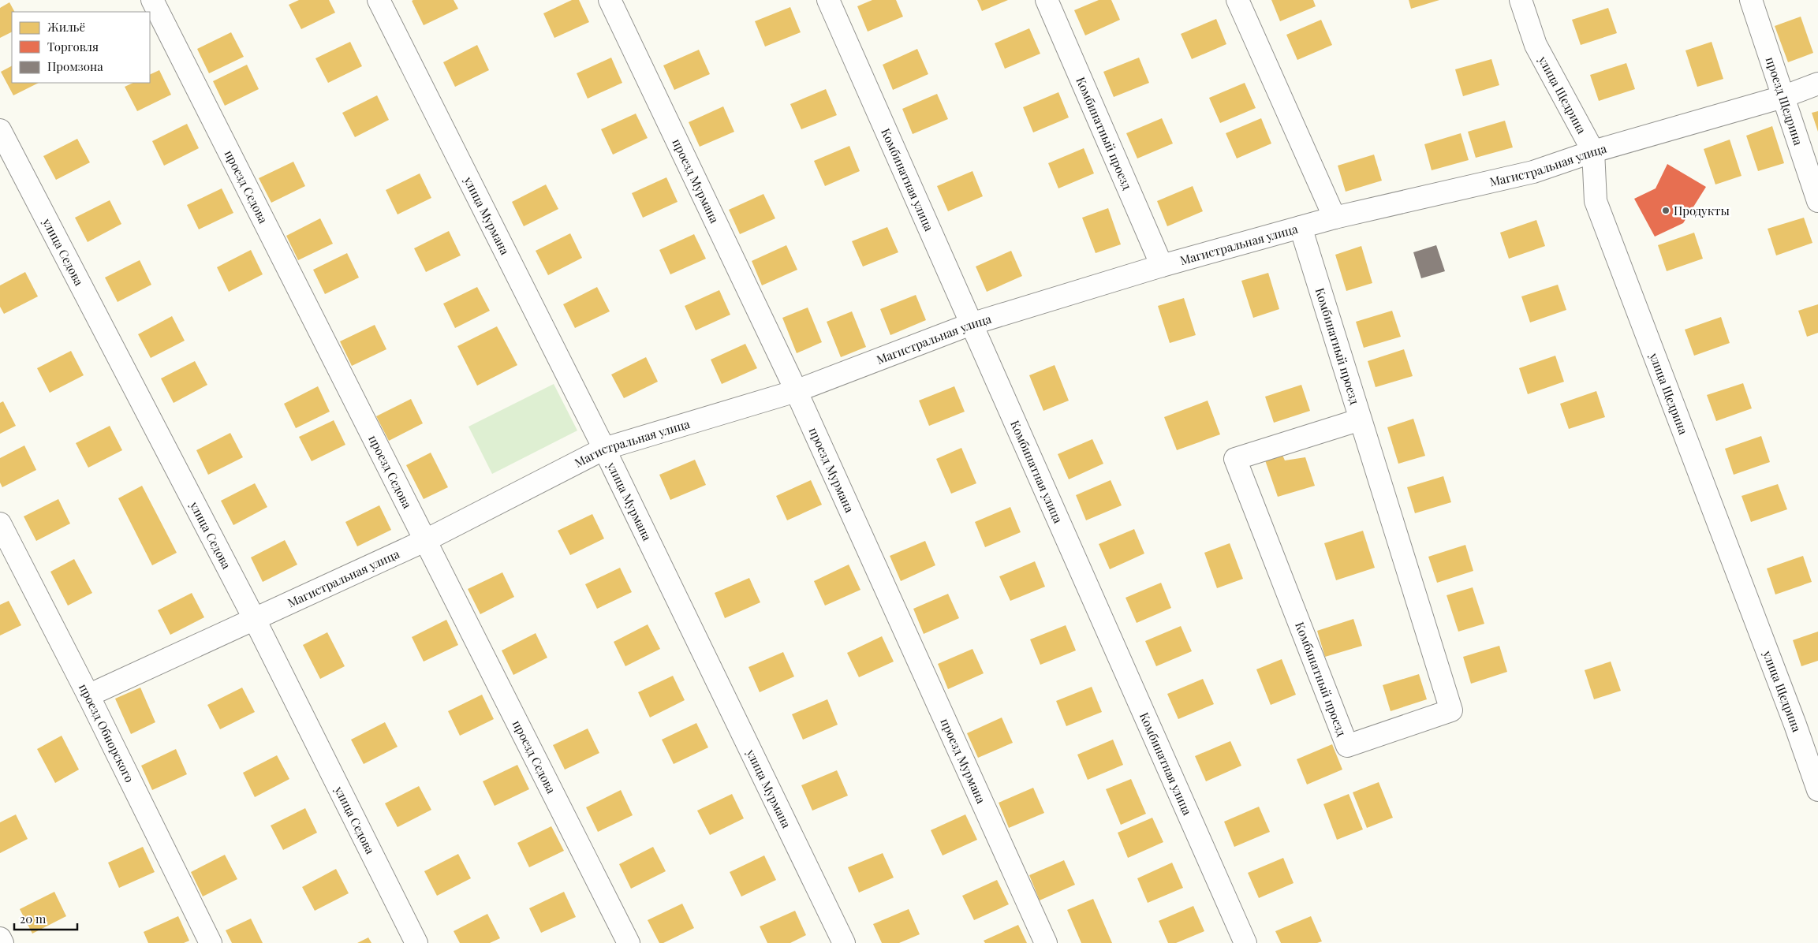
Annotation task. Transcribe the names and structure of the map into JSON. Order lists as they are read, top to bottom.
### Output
{
  "streets": {
    "street": [
      "улица Щедрина",
      "проезд Щедрина",
      "Комбинатный проезд",
      "Магистральная улица",
      "Комбинатная улица",
      "проезд Мурмана",
      "проезд Седова",
      "улица Мурмана",
      "улица Седова",
      "проезд Обнорского"
    ]
  },
  "crossings": [
    ["улица Щедрина", "Магистральная улица"],
    ["проезд Щедрина", "Магистральная улица"],
    ["Комбинатный проезд", "Магистральная улица"],
    ["Магистральная улица", "Комбинатная улица"],
    ["Магистральная улица", "проезд Мурмана"],
    ["Магистральная улица", "проезд Седова"],
    ["Магистральная улица", "улица Мурмана"],
    ["Магистральная улица", "улица Седова"],
    ["Магистральная улица", "проезд Обнорского"]
  ],
  "places": ["Продукты"],
  "legend": ["Жильё", "Торговля", "Промзона"],
  "scale_bar": "20 m"
}
